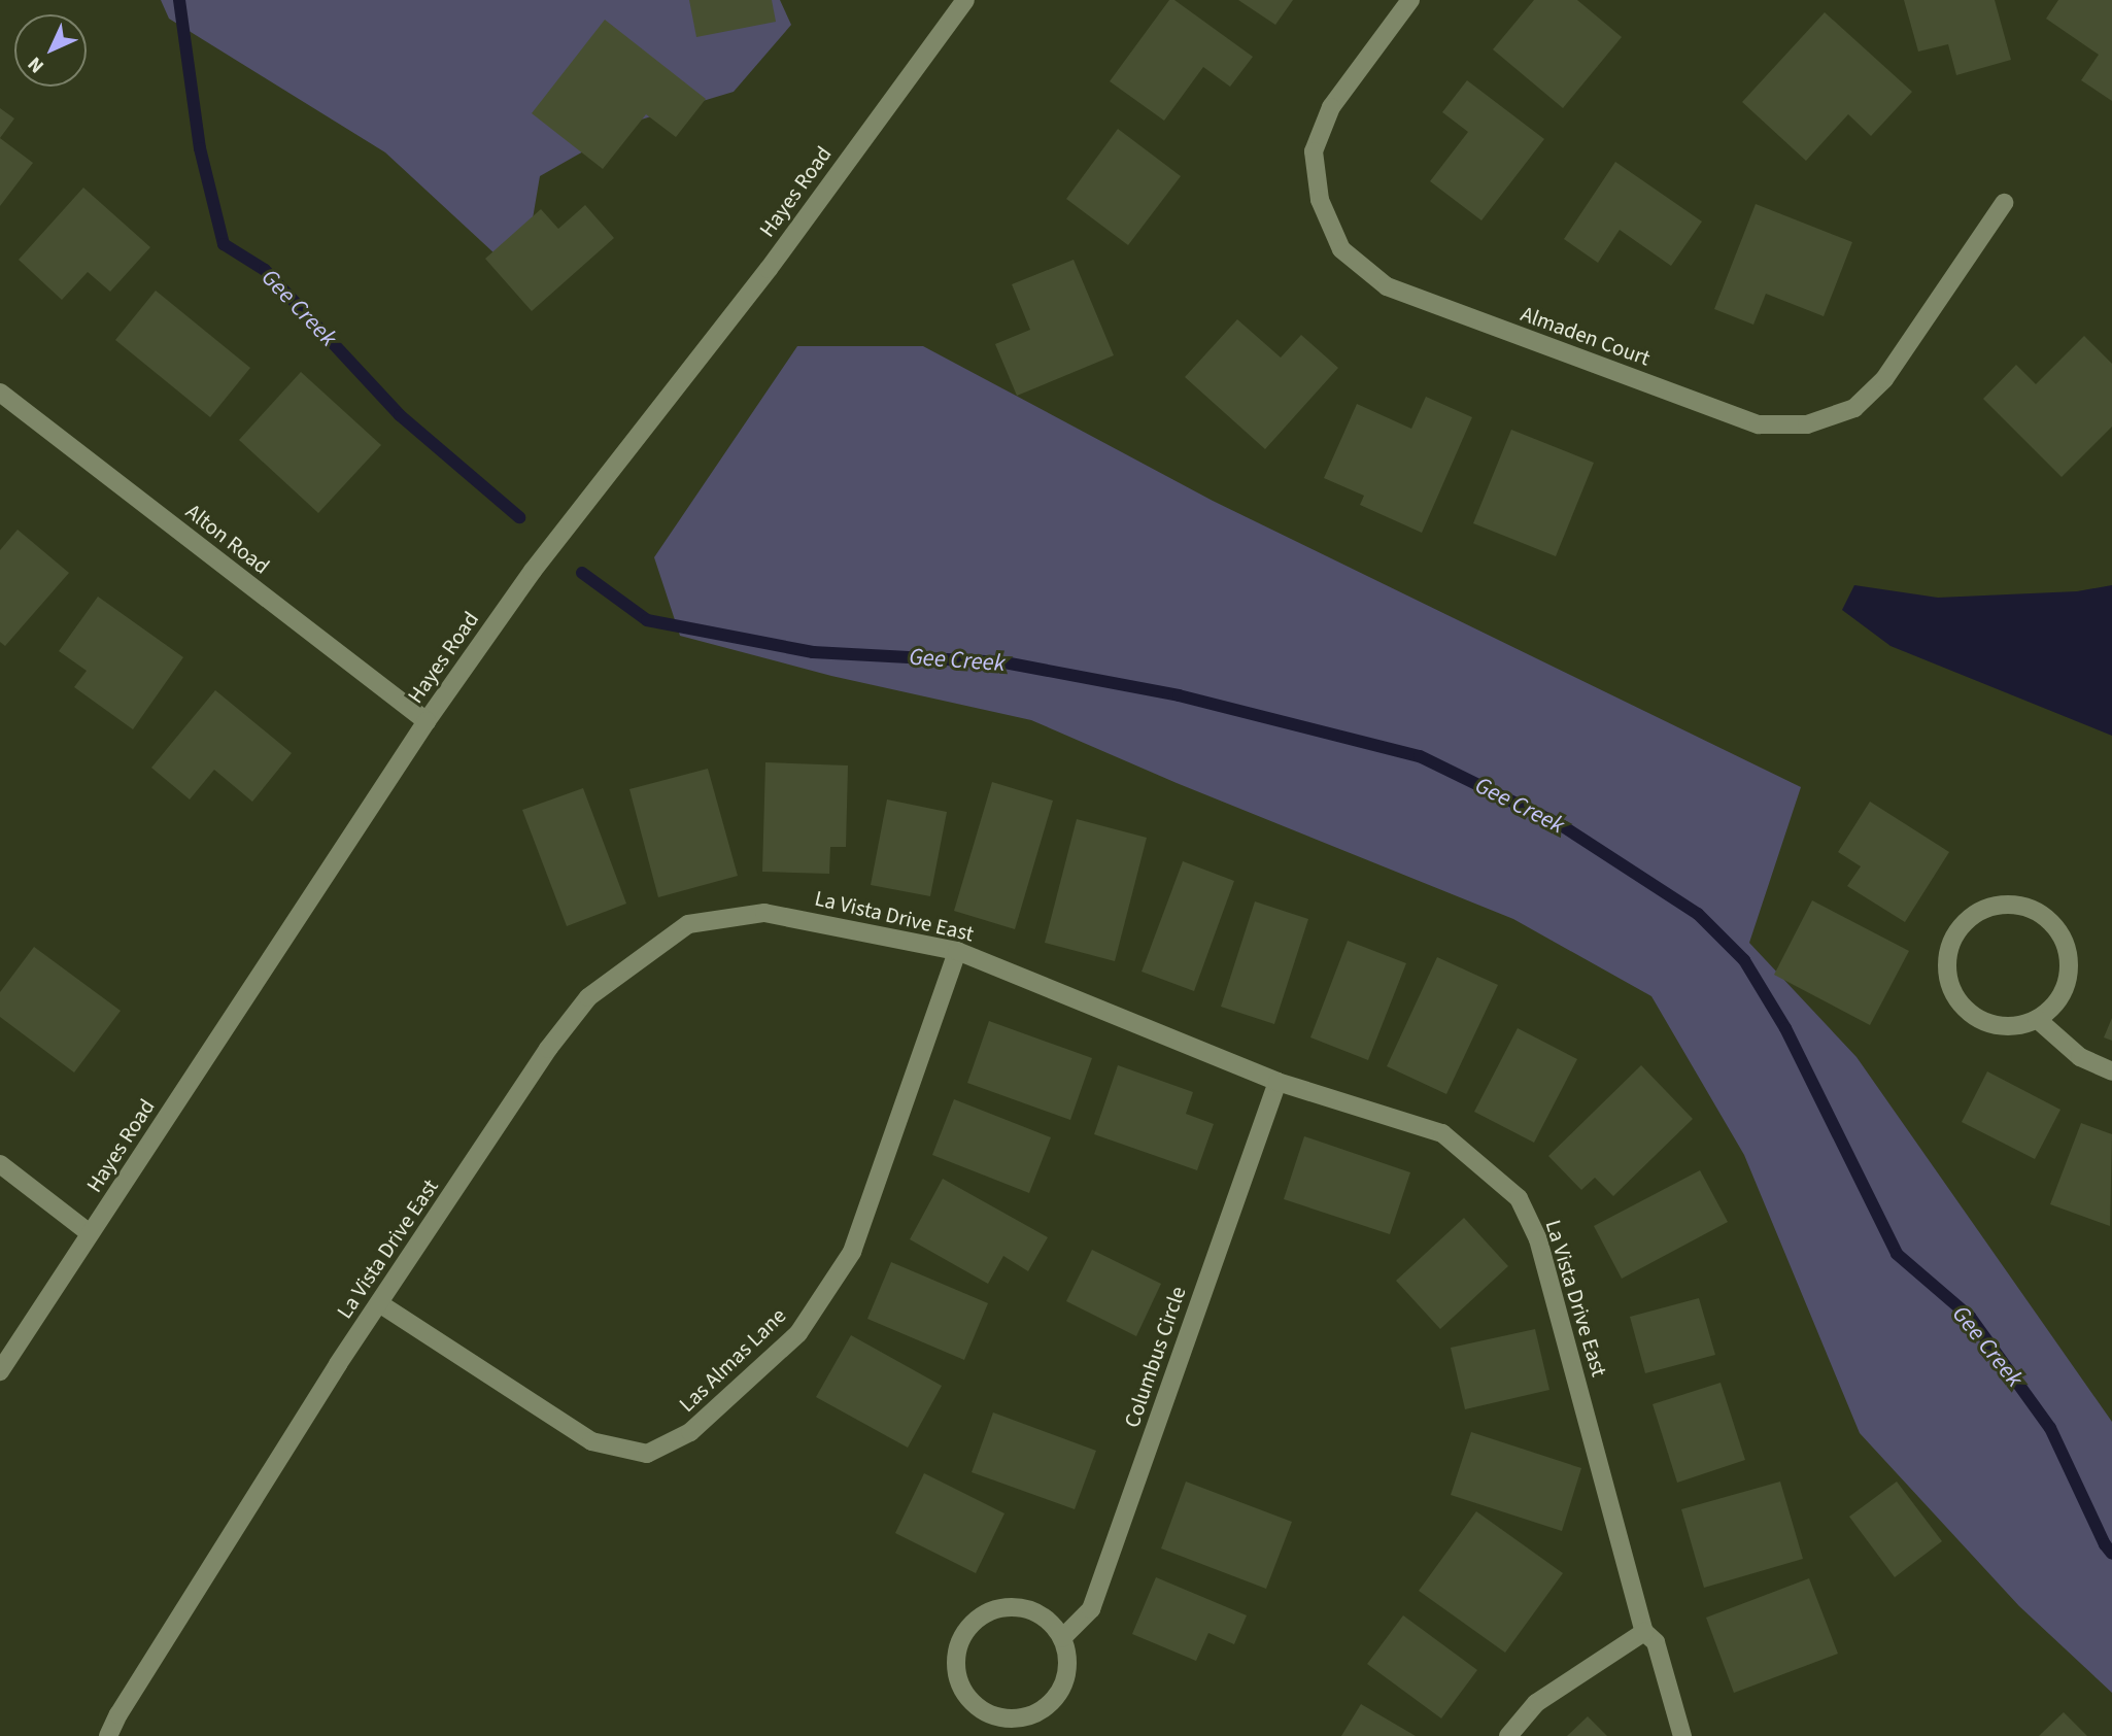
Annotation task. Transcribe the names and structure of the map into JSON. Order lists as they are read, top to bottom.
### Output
{
  "streets": {
    "street": [
      "Hayes Road",
      "Almaden Court",
      "Alton Road",
      "La Vista Drive East",
      "Columbus Circle",
      "Las Almas Lane"
    ]
  },
  "crossings": [
    ["Hayes Road", "Alton Road"],
    ["La Vista Drive East", "Columbus Circle"],
    ["La Vista Drive East", "Las Almas Lane"]
  ],
  "water": ["Gee Creek"],
  "north": "bottom left"
}
